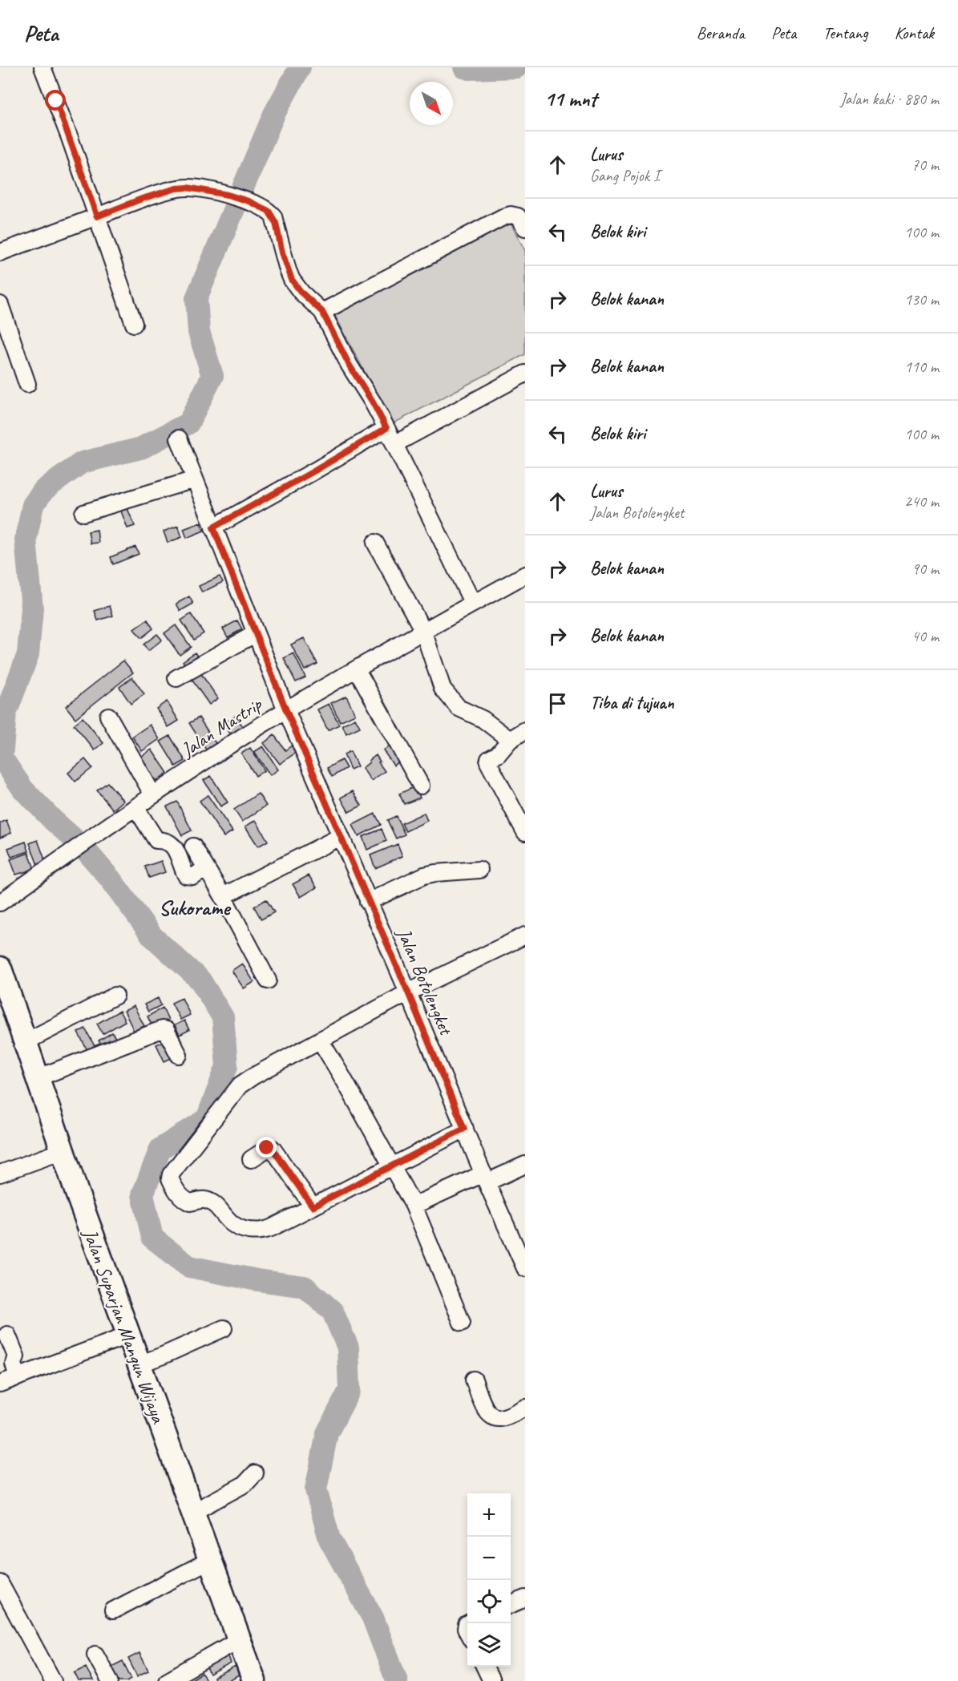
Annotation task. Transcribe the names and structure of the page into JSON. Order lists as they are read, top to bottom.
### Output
{
  "streets": {
    "highway": ["Jalan Suparjan Mangun Wijaya"],
    "street": ["Jalan Mastrip", "Jalan Botolengket"]
  },
  "crossings": [
    ["Jalan Mastrip", "Jalan Botolengket"]
  ],
  "districts": ["Sukorame"],
  "north": "bottom right",
  "page": {
    "header": "Peta",
    "nav": [
      "Beranda",
      "Peta",
      "Tentang",
      "Kontak"
    ],
    "heading": ["11 mnt", "Jalan kaki · 880 m"],
    "list": [
      ["Lurus", "Gang Pojok I", "70 m"],
      ["Belok kiri", "100 m"],
      ["Belok kanan", "130 m"],
      ["Belok kanan", "110 m"],
      ["Belok kiri", "100 m"],
      ["Lurus", "Jalan Botolengket", "240 m"],
      ["Belok kanan", "90 m"],
      ["Belok kanan", "40 m"],
      "Tiba di tujuan"
    ],
    "map_buttons": ["+", "−"]
  }
}
